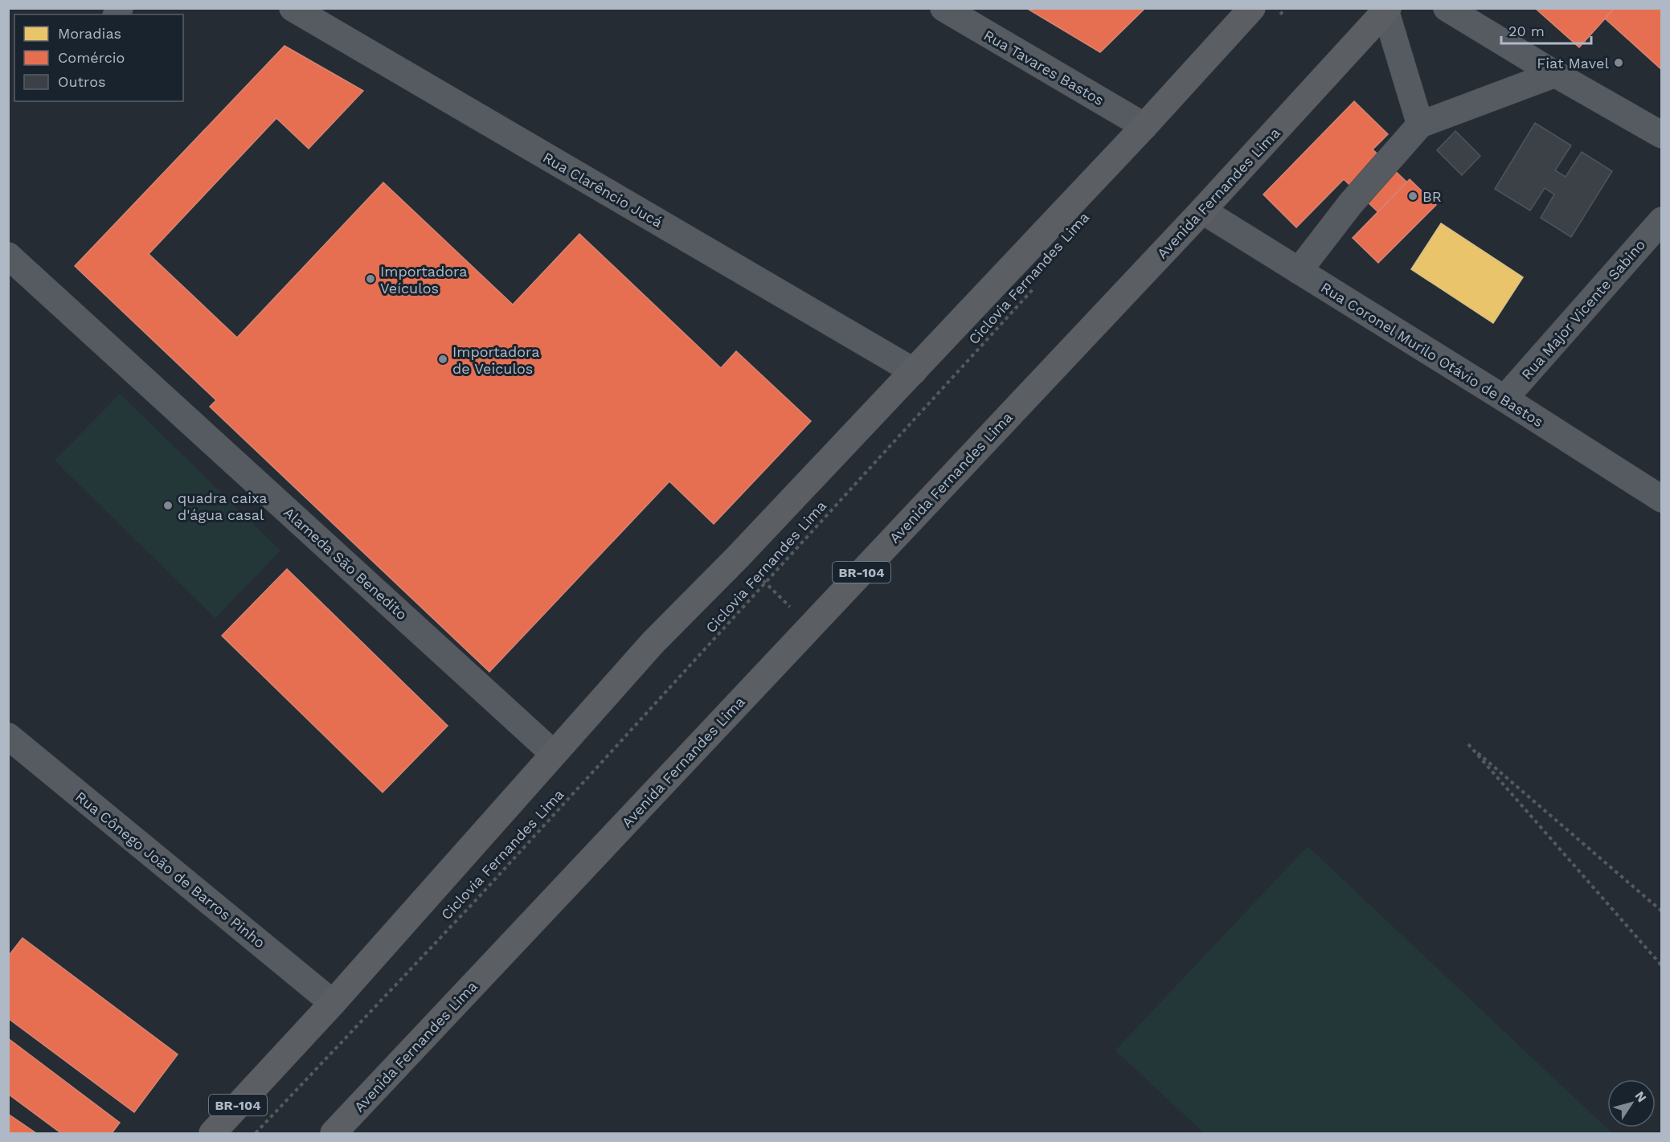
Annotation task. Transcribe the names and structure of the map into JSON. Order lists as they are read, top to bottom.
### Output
{
  "streets": {
    "highway": ["Avenida Fernandes Lima", "BR-104"],
    "street": [
      "Rua Tavares Bastos",
      "Rua Clarêncio Jucá",
      "Rua Major Vicente Sabino",
      "Rua Coronel Murilo Otávio de Bastos",
      "Alameda São Benedito",
      "Rua Cônego João de Barros Pinho"
    ],
    "path": ["Ciclovia Fernandes Lima"]
  },
  "crossings": [
    ["Rua Tavares Bastos", "BR-104"],
    ["Rua Clarêncio Jucá", "BR-104"],
    ["Avenida Fernandes Lima", "Rua Coronel Murilo Otávio de Bastos"],
    ["Rua Major Vicente Sabino", "Rua Coronel Murilo Otávio de Bastos"],
    ["Alameda São Benedito", "BR-104"],
    ["BR-104", "Rua Cônego João de Barros Pinho"]
  ],
  "places": [
    "Fiat Mavel",
    "BR",
    "Importadora Veículos",
    "Importadora de Veiculos",
    "quadra caixa d'água casal"
  ],
  "legend": ["Moradias", "Comércio", "Outros"],
  "scale_bar": "20 m",
  "north": "top right"
}
